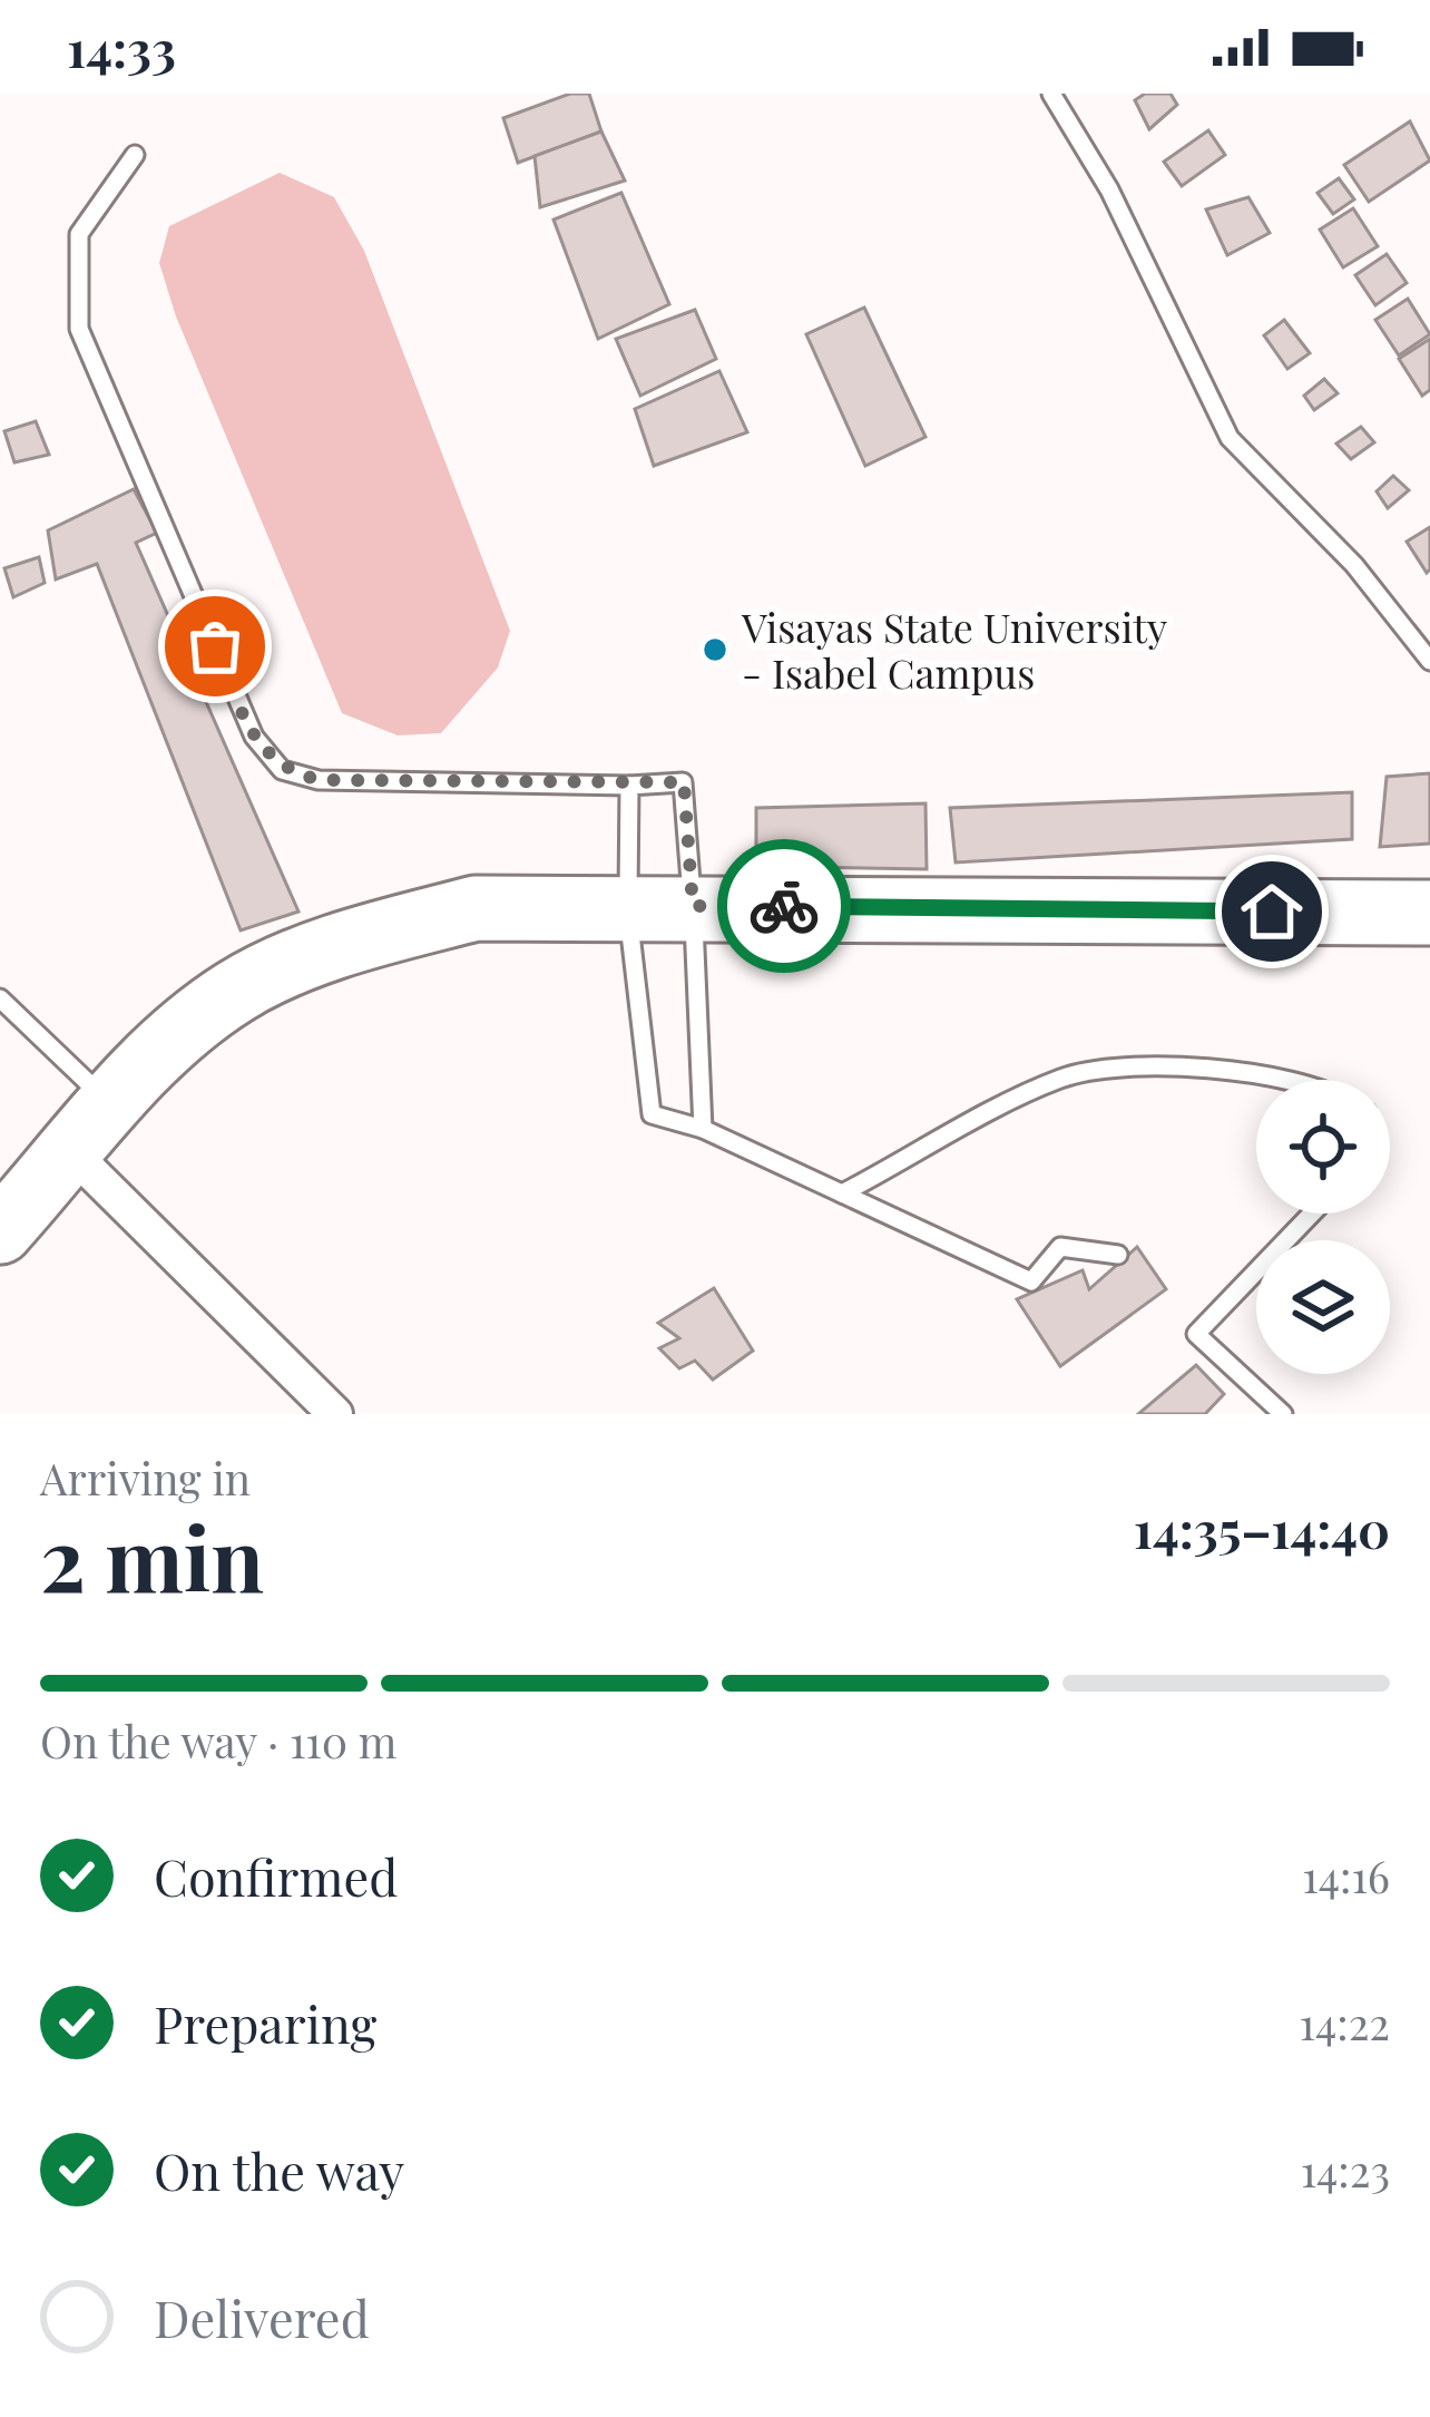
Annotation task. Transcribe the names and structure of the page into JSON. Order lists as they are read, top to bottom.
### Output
{
  "places": ["Visayas State University - Isabel Campus"],
  "page": {
    "status": "14:33",
    "heading": ["2 min", "Arriving in", "14:35–14:40"],
    "bar": "On the way · 110 m",
    "list": [
      ["Confirmed", "14:16"],
      ["Preparing", "14:22"],
      ["On the way", "14:23"],
      "Delivered"
    ]
  }
}
